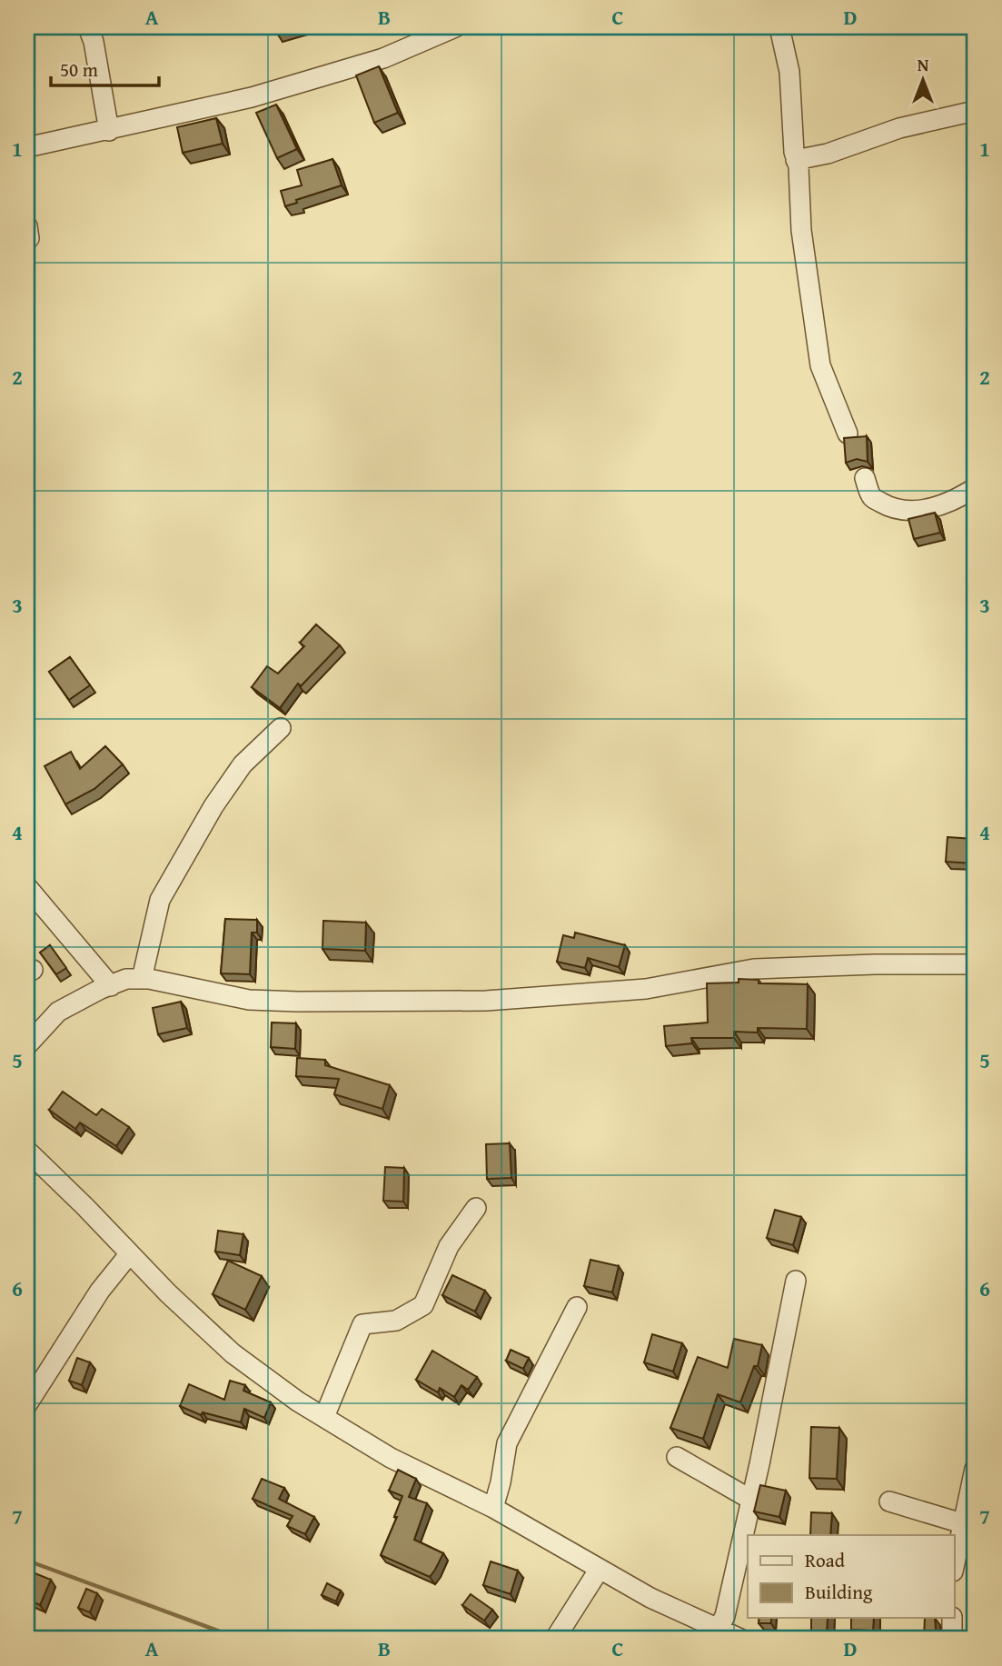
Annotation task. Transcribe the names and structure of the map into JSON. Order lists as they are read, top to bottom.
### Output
{
  "legend": ["Road", "Building"],
  "scale_bar": "50 m",
  "north": "top",
  "grid": {
    "columns": [
      "A",
      "B",
      "C",
      "D"
    ],
    "rows": [
      "1",
      "2",
      "3",
      "4",
      "5",
      "6",
      "7"
    ]
  }
}
